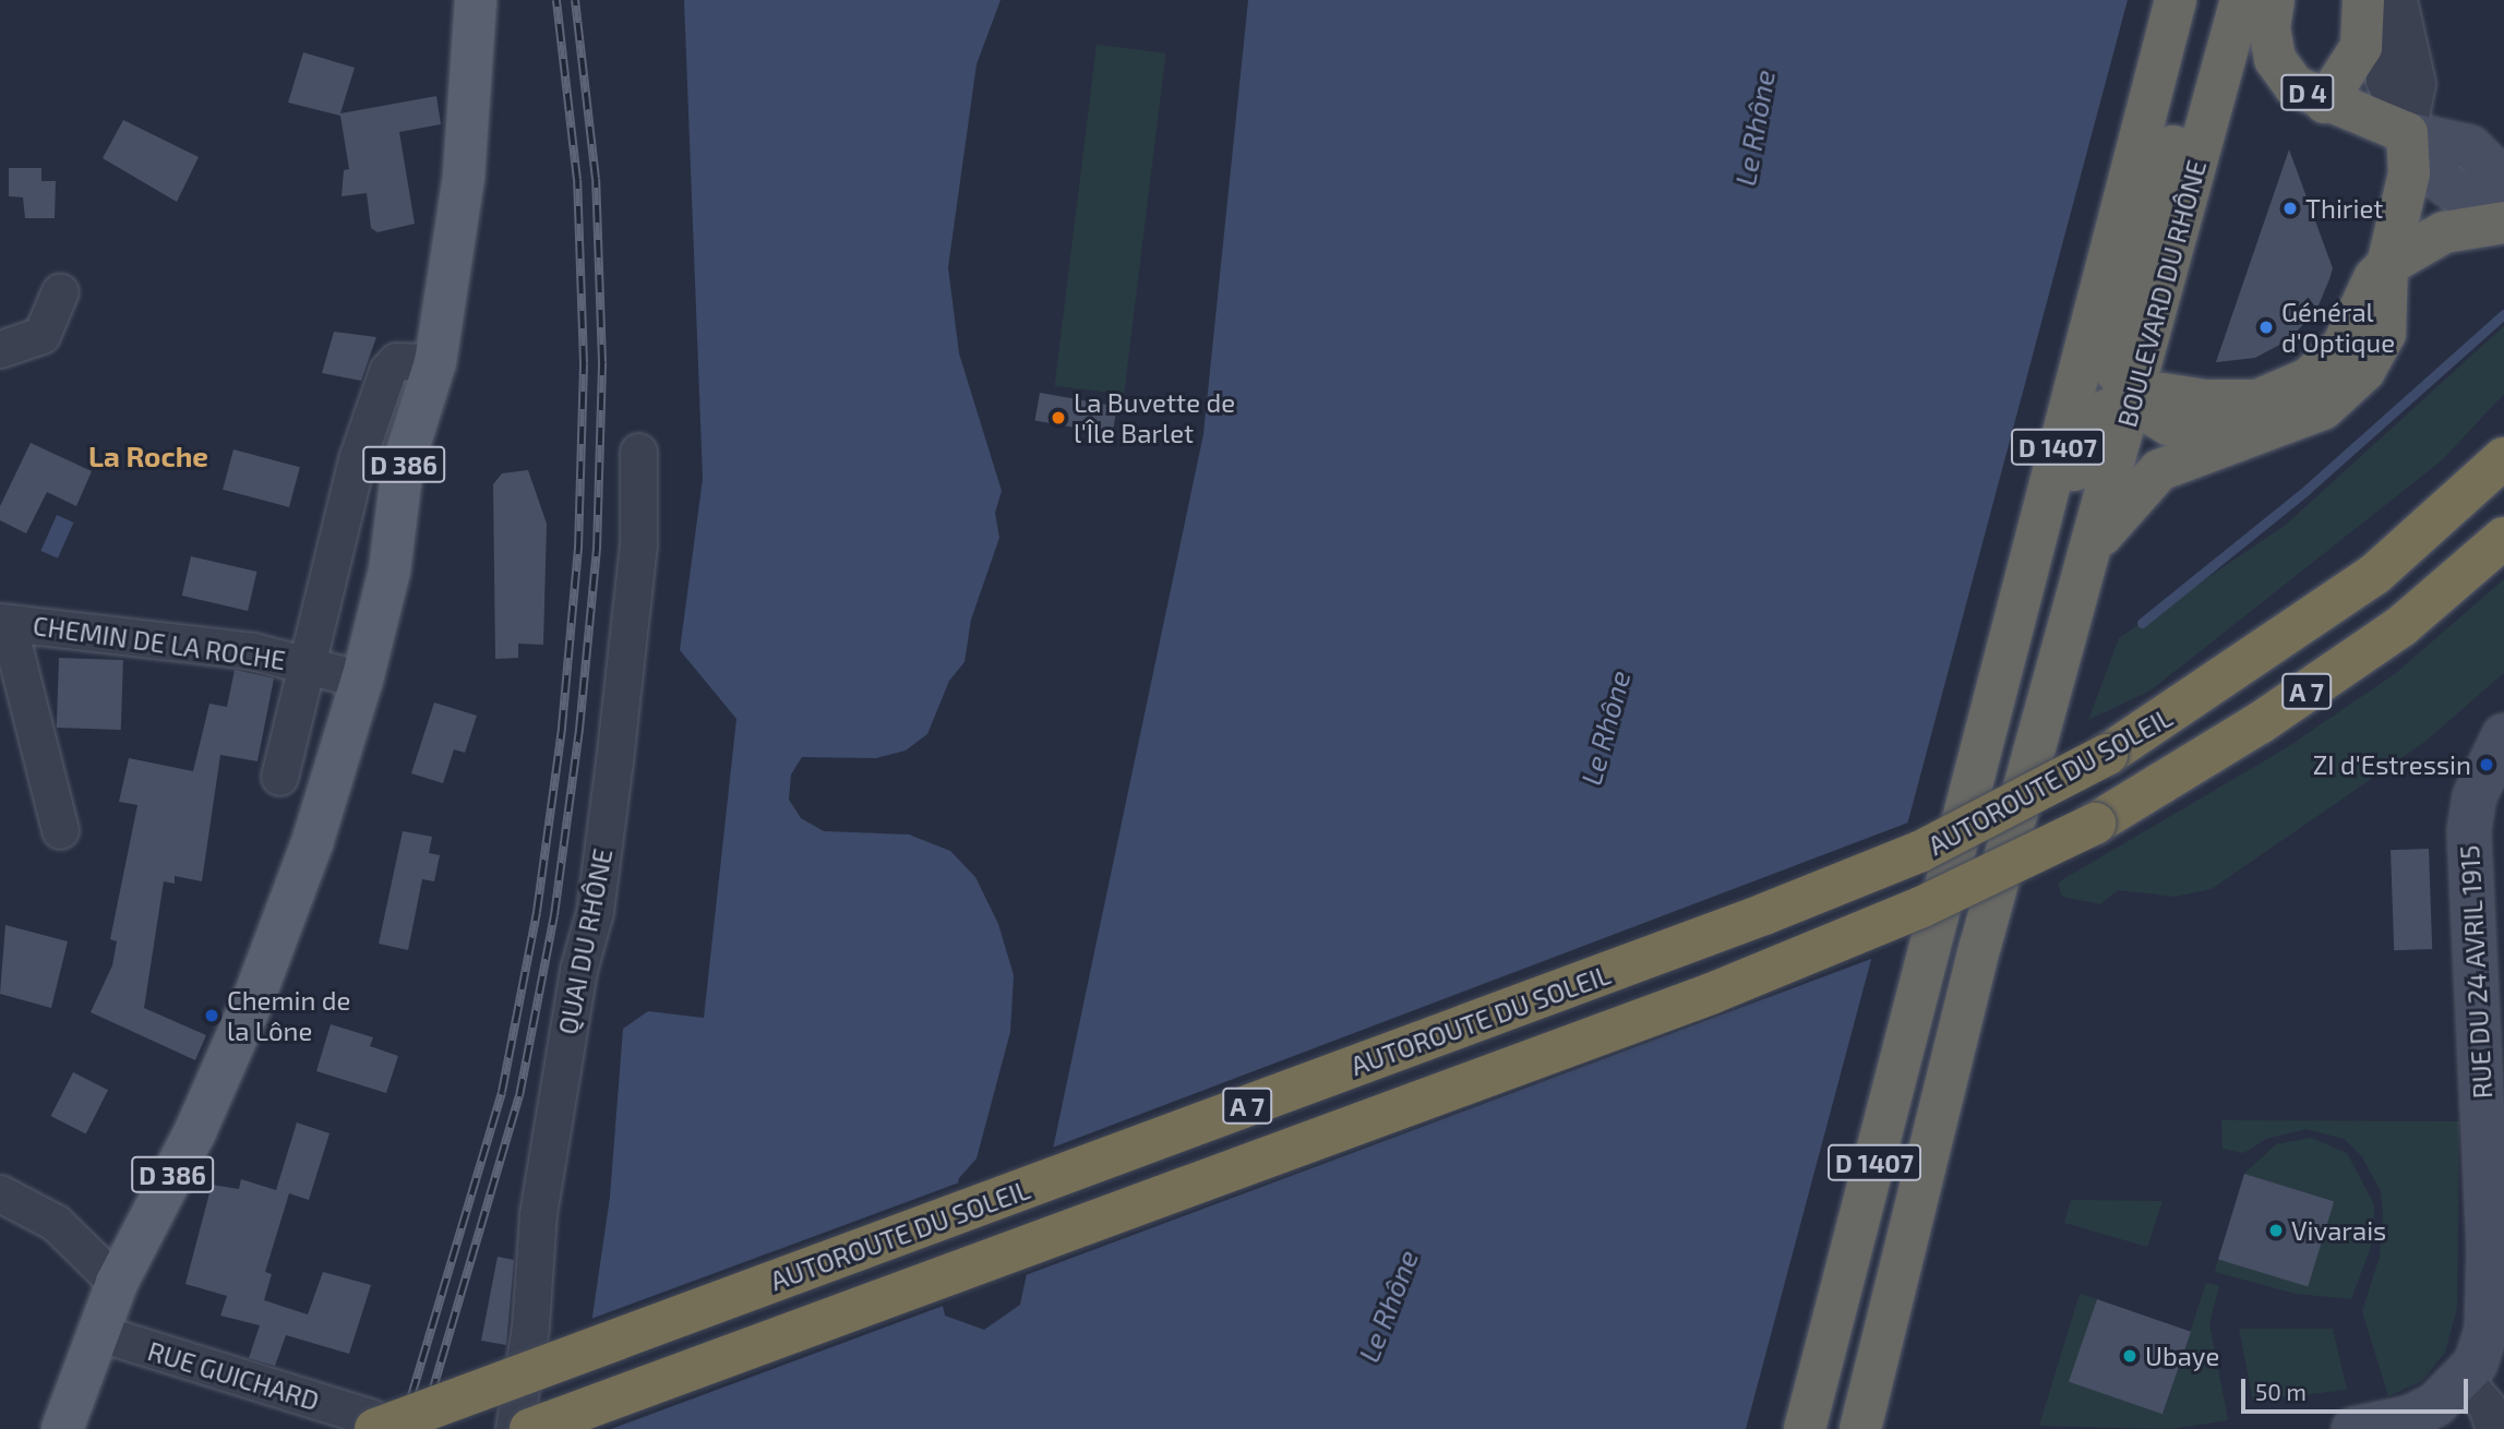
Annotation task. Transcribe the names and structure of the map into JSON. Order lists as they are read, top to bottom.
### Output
{
  "streets": {
    "highway": [
      "D 4",
      "BOULEVARD DU RHÔNE",
      "D 1407",
      "A 7",
      "AUTOROUTE DU SOLEIL"
    ],
    "main road": ["D 386", "RUE DU 24 AVRIL 1915"],
    "street": ["CHEMIN DE LA ROCHE", "QUAI DU RHÔNE", "RUE GUICHARD"]
  },
  "crossings": [
    ["D 386", "CHEMIN DE LA ROCHE"],
    ["D 386", "RUE GUICHARD"],
    ["AUTOROUTE DU SOLEIL", "RUE GUICHARD"]
  ],
  "districts": ["La Roche"],
  "water": ["Le Rhône"],
  "places": [
    "Thiriet",
    "Général d'Optique",
    "La Buvette de l'Île Barlet",
    "ZI d'Estressin",
    "Chemin de la Lône",
    "Vivarais",
    "Ubaye"
  ],
  "scale_bar": "50 m"
}
